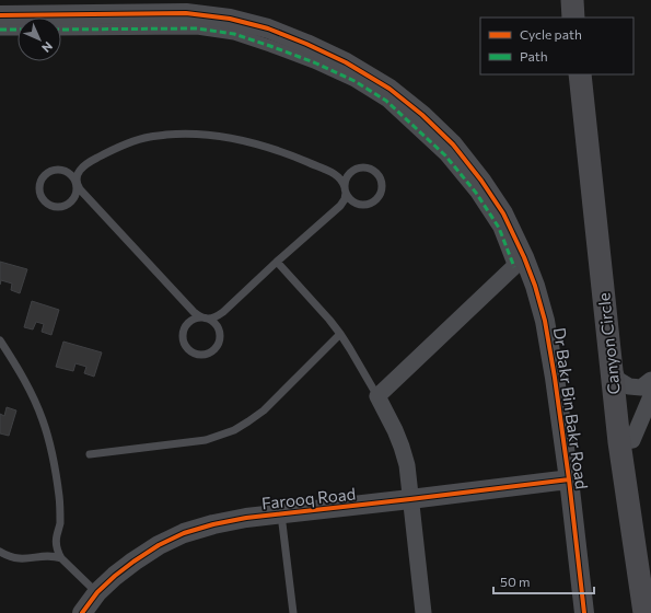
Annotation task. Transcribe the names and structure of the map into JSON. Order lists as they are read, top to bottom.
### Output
{
  "streets": {
    "main road": ["Canyon Circle"],
    "street": ["Dr Bakr Bin Bakr Road", "Farooq Road"]
  },
  "crossings": [
    ["Dr Bakr Bin Bakr Road", "Farooq Road"]
  ],
  "legend": ["Cycle path", "Path"],
  "scale_bar": "50 m",
  "north": "bottom right"
}
